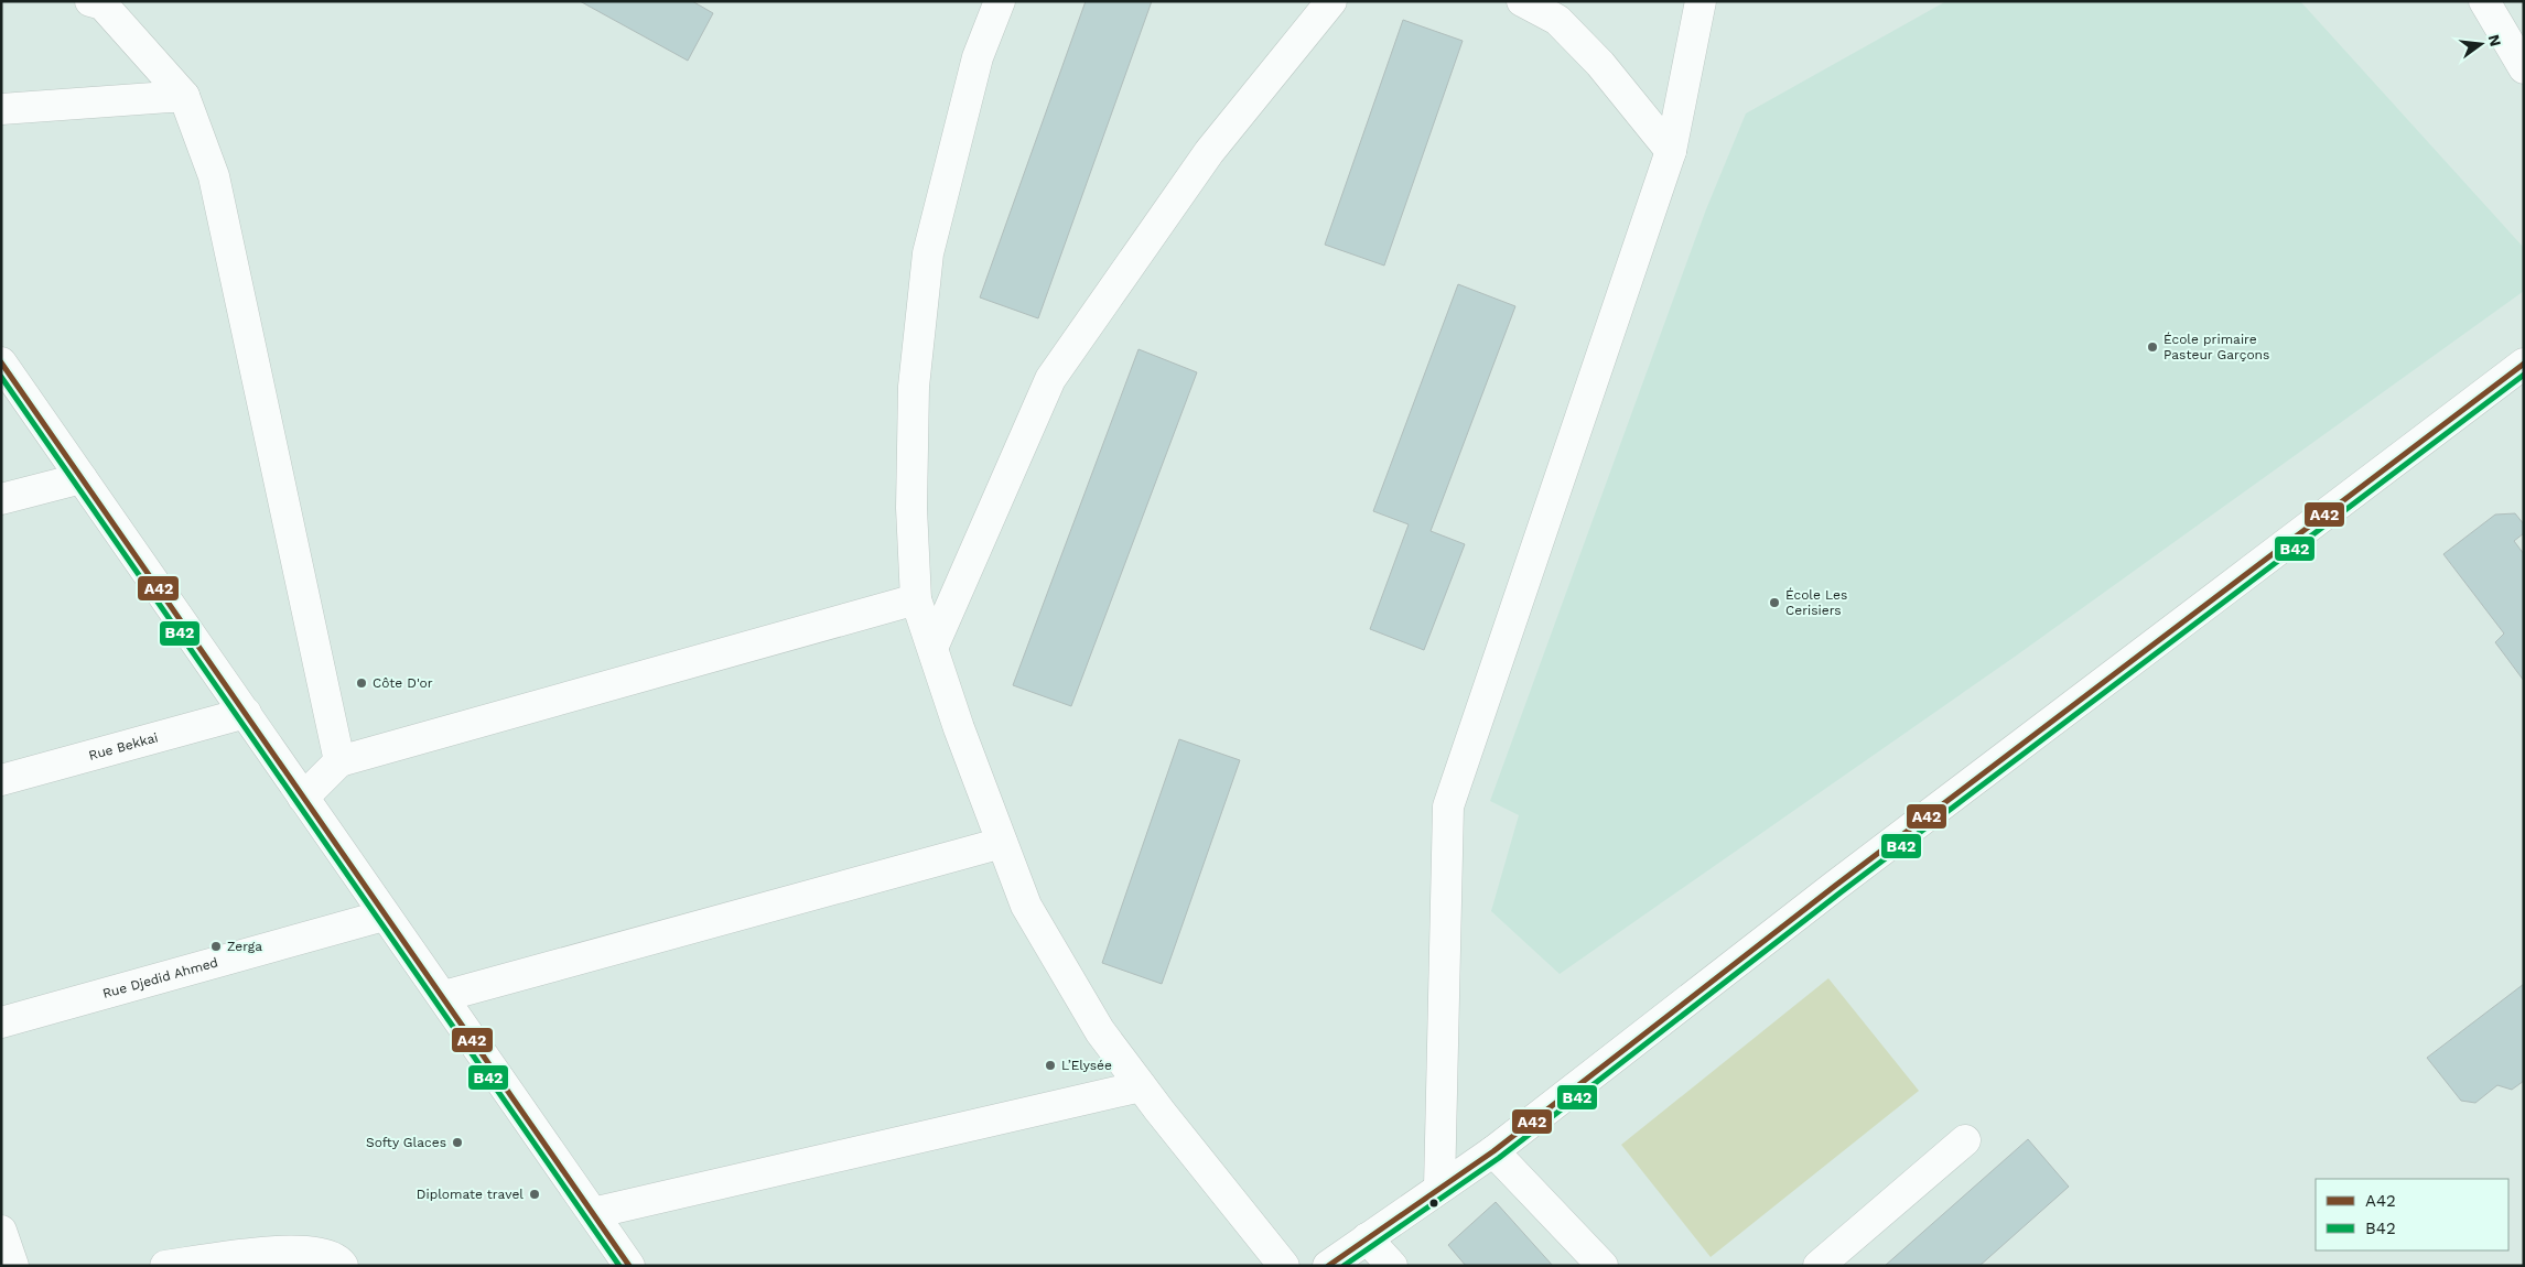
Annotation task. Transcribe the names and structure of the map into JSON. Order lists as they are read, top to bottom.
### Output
{
  "streets": {
    "street": ["Rue Bekkai", "Rue Djedid Ahmed"]
  },
  "places": [
    "École primaire Pasteur Garçons",
    "École Les Cerisiers",
    "Côte D'or",
    "Zerga",
    "L’Elysée",
    "Softy Glaces",
    "Diplomate travel"
  ],
  "lines": ["transit line A42", "transit line B42"],
  "legend": ["A42", "B42"],
  "north": "right"
}
